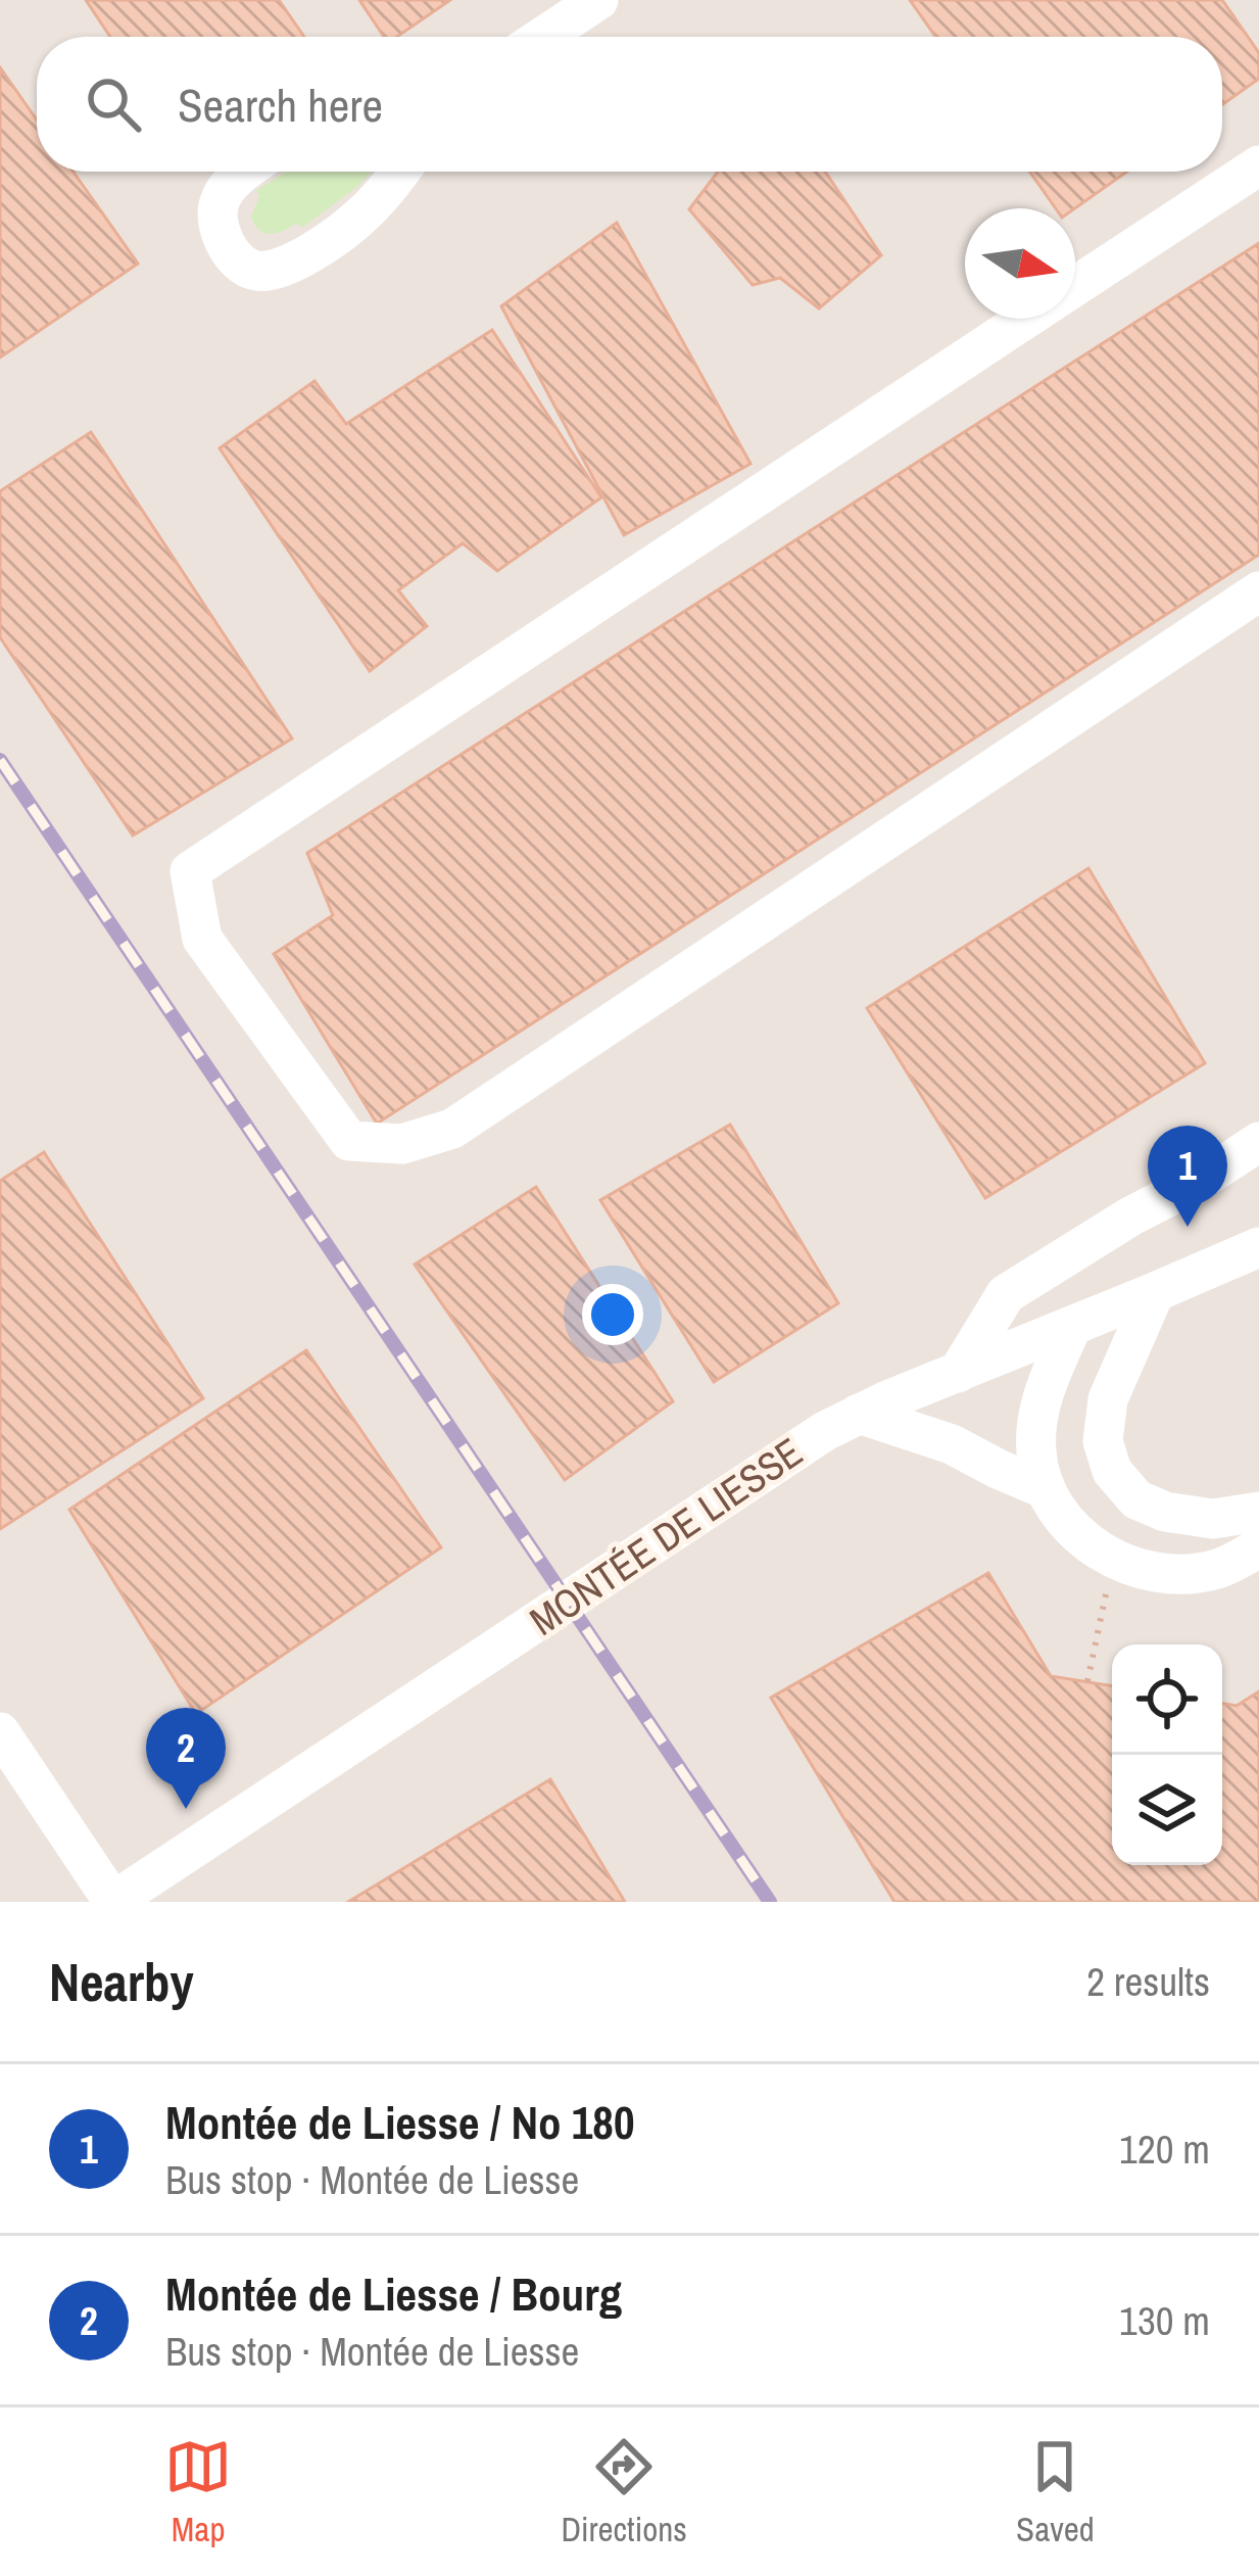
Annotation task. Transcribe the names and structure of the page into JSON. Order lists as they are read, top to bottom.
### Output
{
  "streets": {
    "street": ["MONTÉE DE LIESSE"]
  },
  "north": "right",
  "page": {
    "search": "Search here",
    "pins": ["1", "2"],
    "heading": ["Nearby", "2 results"],
    "list": [
      {
        "mark": "1",
        "name": "Montée de Liesse / No 180",
        "note": "Bus stop · Montée de Liesse",
        "value": "120 m"
      },
      {
        "mark": "2",
        "name": "Montée de Liesse / Bourg",
        "note": "Bus stop · Montée de Liesse",
        "value": "130 m"
      }
    ],
    "nav": ["Map", "Directions", "Saved"]
  }
}
